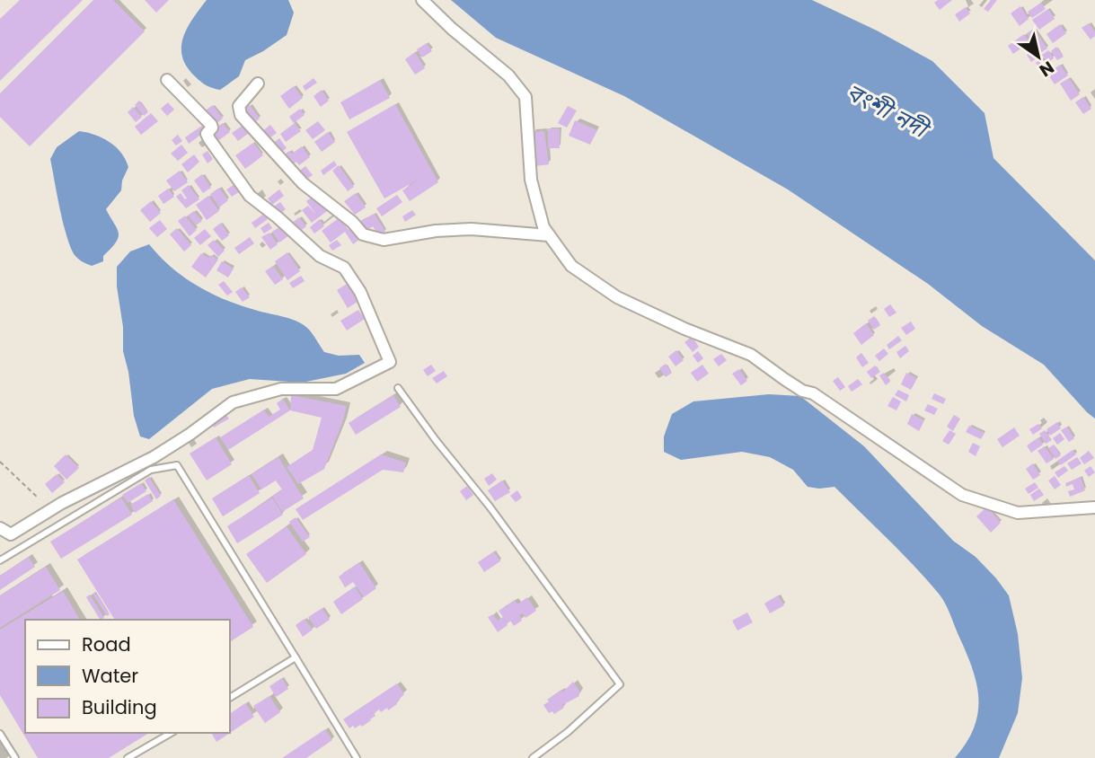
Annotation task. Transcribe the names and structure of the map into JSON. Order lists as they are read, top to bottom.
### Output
{
  "water": ["বংশী নদী"],
  "legend": ["Road", "Water", "Building"],
  "north": "bottom right"
}
